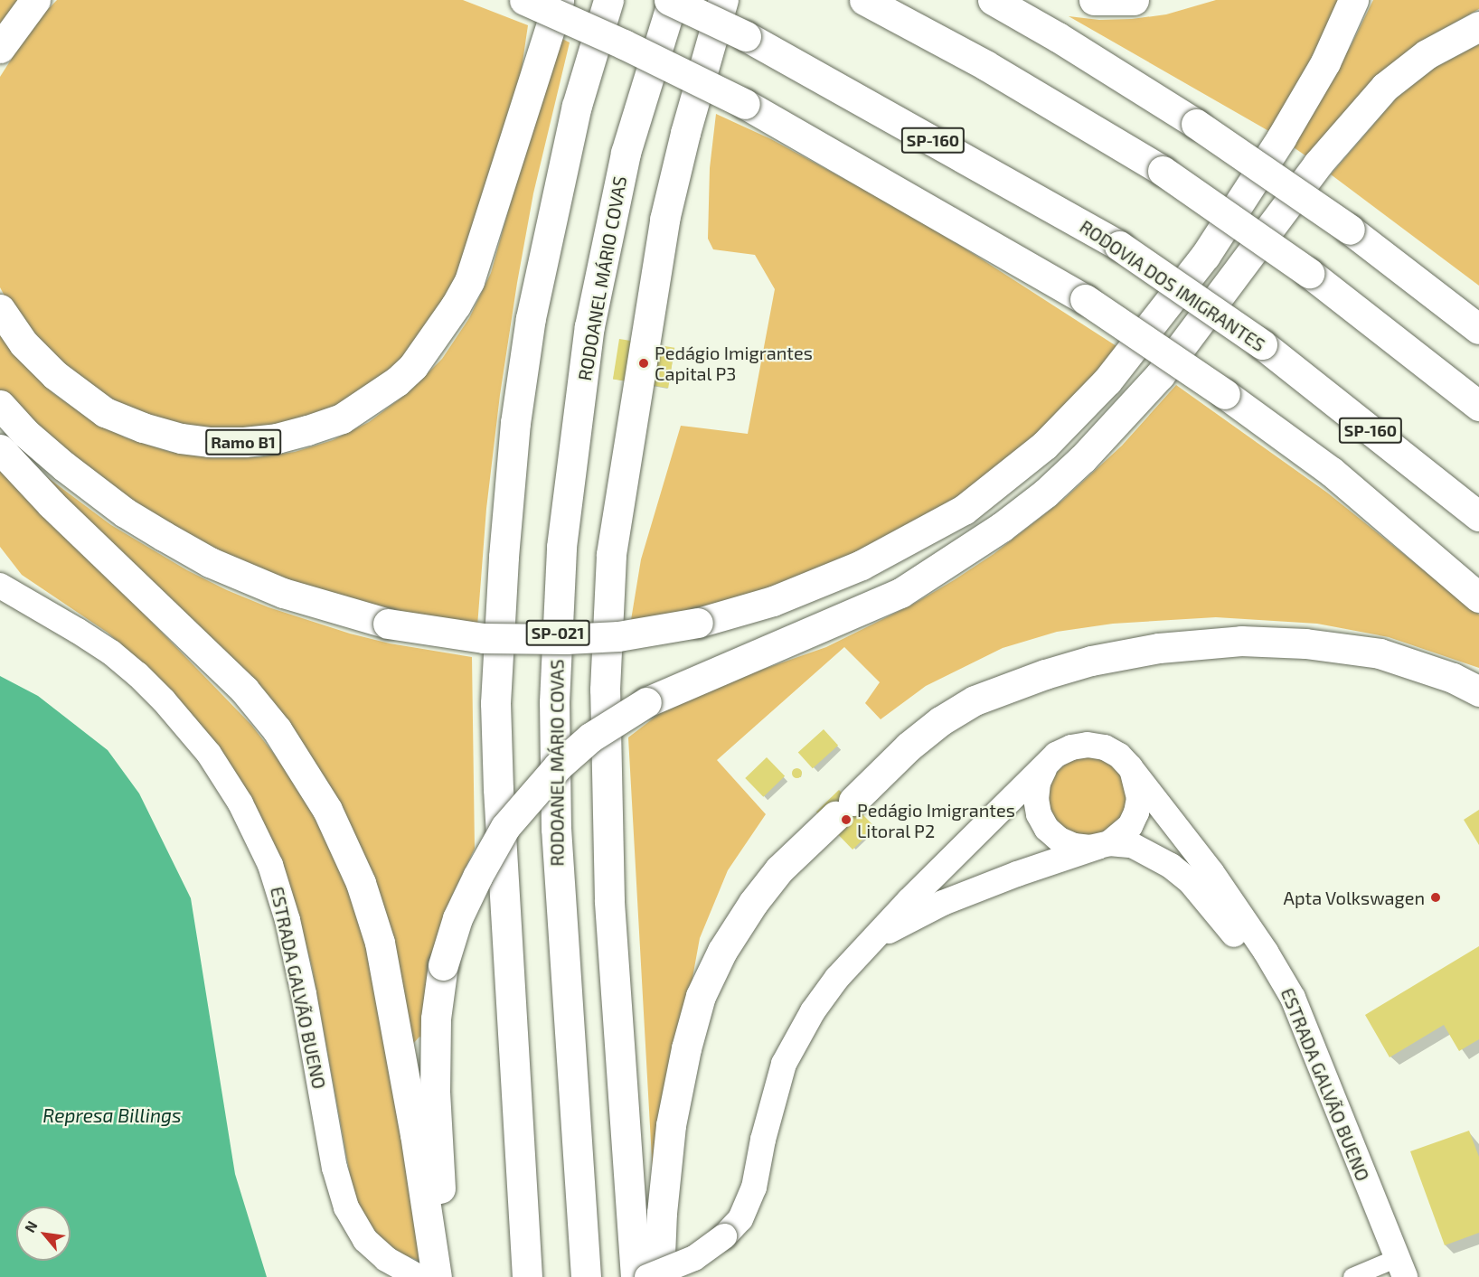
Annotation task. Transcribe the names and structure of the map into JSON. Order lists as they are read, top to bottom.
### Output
{
  "streets": {
    "highway": [
      "SP-160",
      "RODOANEL MÁRIO COVAS",
      "RODOVIA DOS IMIGRANTES",
      "Ramo B1",
      "SP-021"
    ],
    "main road": ["ESTRADA GALVÃO BUENO"]
  },
  "crossings": [
    ["RODOANEL MÁRIO COVAS", "RODOVIA DOS IMIGRANTES"]
  ],
  "water": ["Represa Billings"],
  "places": ["Pedágio Imigrantes Capital P3", "Pedágio Imigrantes Litoral P2", "Apta Volkswagen"],
  "north": "top left"
}
